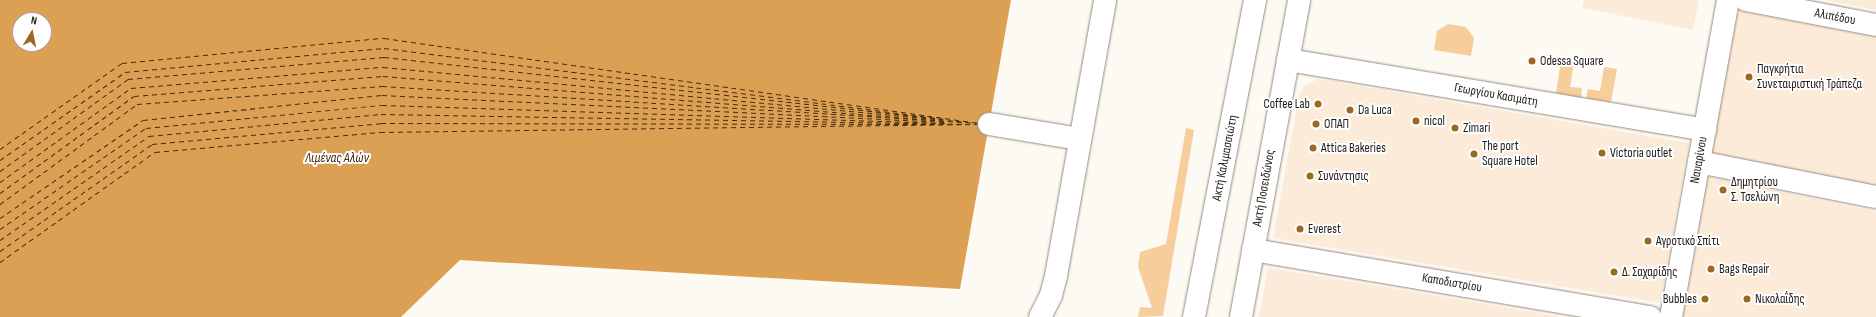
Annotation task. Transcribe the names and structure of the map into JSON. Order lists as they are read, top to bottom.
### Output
{
  "streets": {
    "street": [
      "Αλιπέδου",
      "Γεωργίου Κασιμάτη",
      "Ακτή Καλιμασσιώτη",
      "Ναυαρίνου",
      "Ακτή Ποσειδώνος",
      "Καποδιστρίου"
    ]
  },
  "crossings": [
    ["Αλιπέδου", "Ναυαρίνου"],
    ["Γεωργίου Κασιμάτη", "Ναυαρίνου"],
    ["Γεωργίου Κασιμάτη", "Ακτή Ποσειδώνος"],
    ["Ακτή Ποσειδώνος", "Καποδιστρίου"]
  ],
  "water": ["Λιμένας Αλών"],
  "places": [
    "Odessa Square",
    "Παγκρήτια Συνεταιριστική Τράπεζα",
    "Coffee Lab",
    "Da Luca",
    "nicol",
    "ΟΠΑΠ",
    "Zimari",
    "Attica Bakeries",
    "Victoria outlet",
    "The port Square Hotel",
    "Συνάντησις",
    "Δημητρίου Σ. Τσελώνη",
    "Everest",
    "Αγροτικό Σπίτι",
    "Bags Repair",
    "Δ. Σαχαρίδης",
    "Bubbles",
    "Νικολαΐδης"
  ],
  "north": "top"
}
